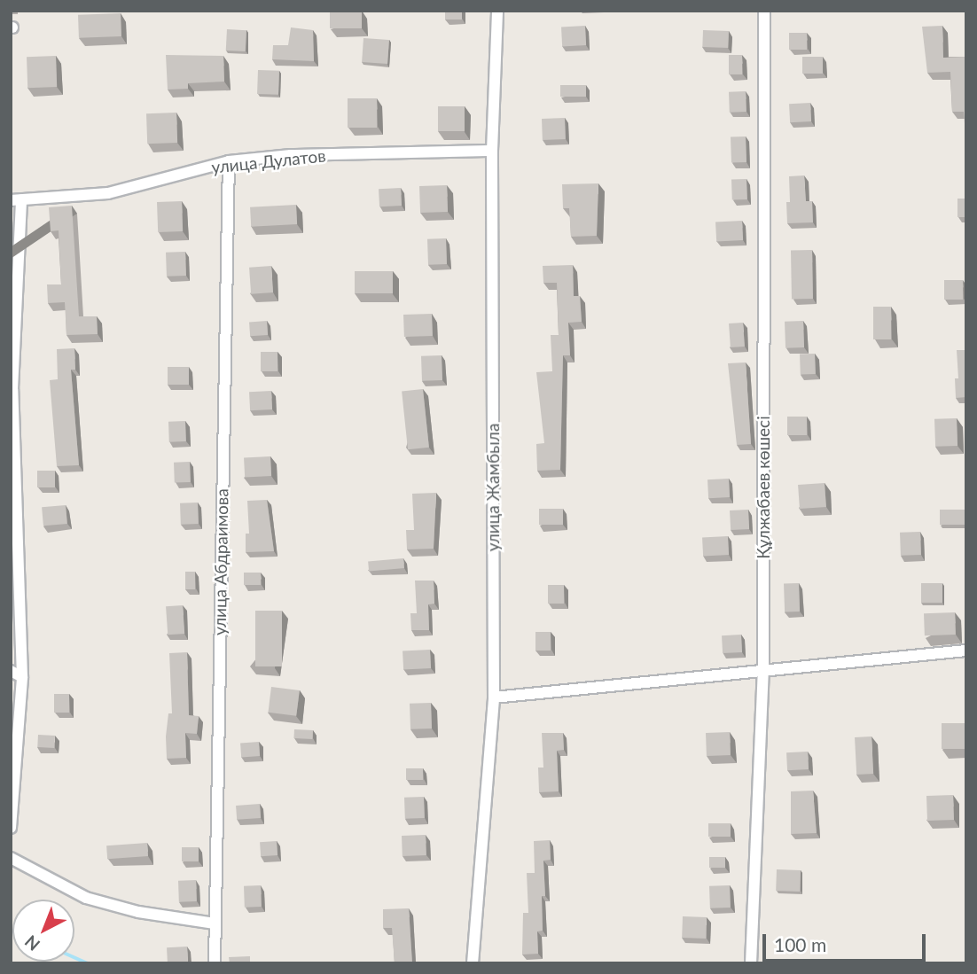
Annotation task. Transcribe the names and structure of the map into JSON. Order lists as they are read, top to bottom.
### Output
{
  "streets": {
    "street": [
      "улица Дулатов",
      "улица Жамбыла",
      "Құлжабаев көшесі",
      "улица Абдраимова"
    ]
  },
  "crossings": [
    ["улица Дулатов", "улица Жамбыла"],
    ["улица Дулатов", "улица Абдраимова"]
  ],
  "scale_bar": "100 m",
  "north": "bottom left"
}
